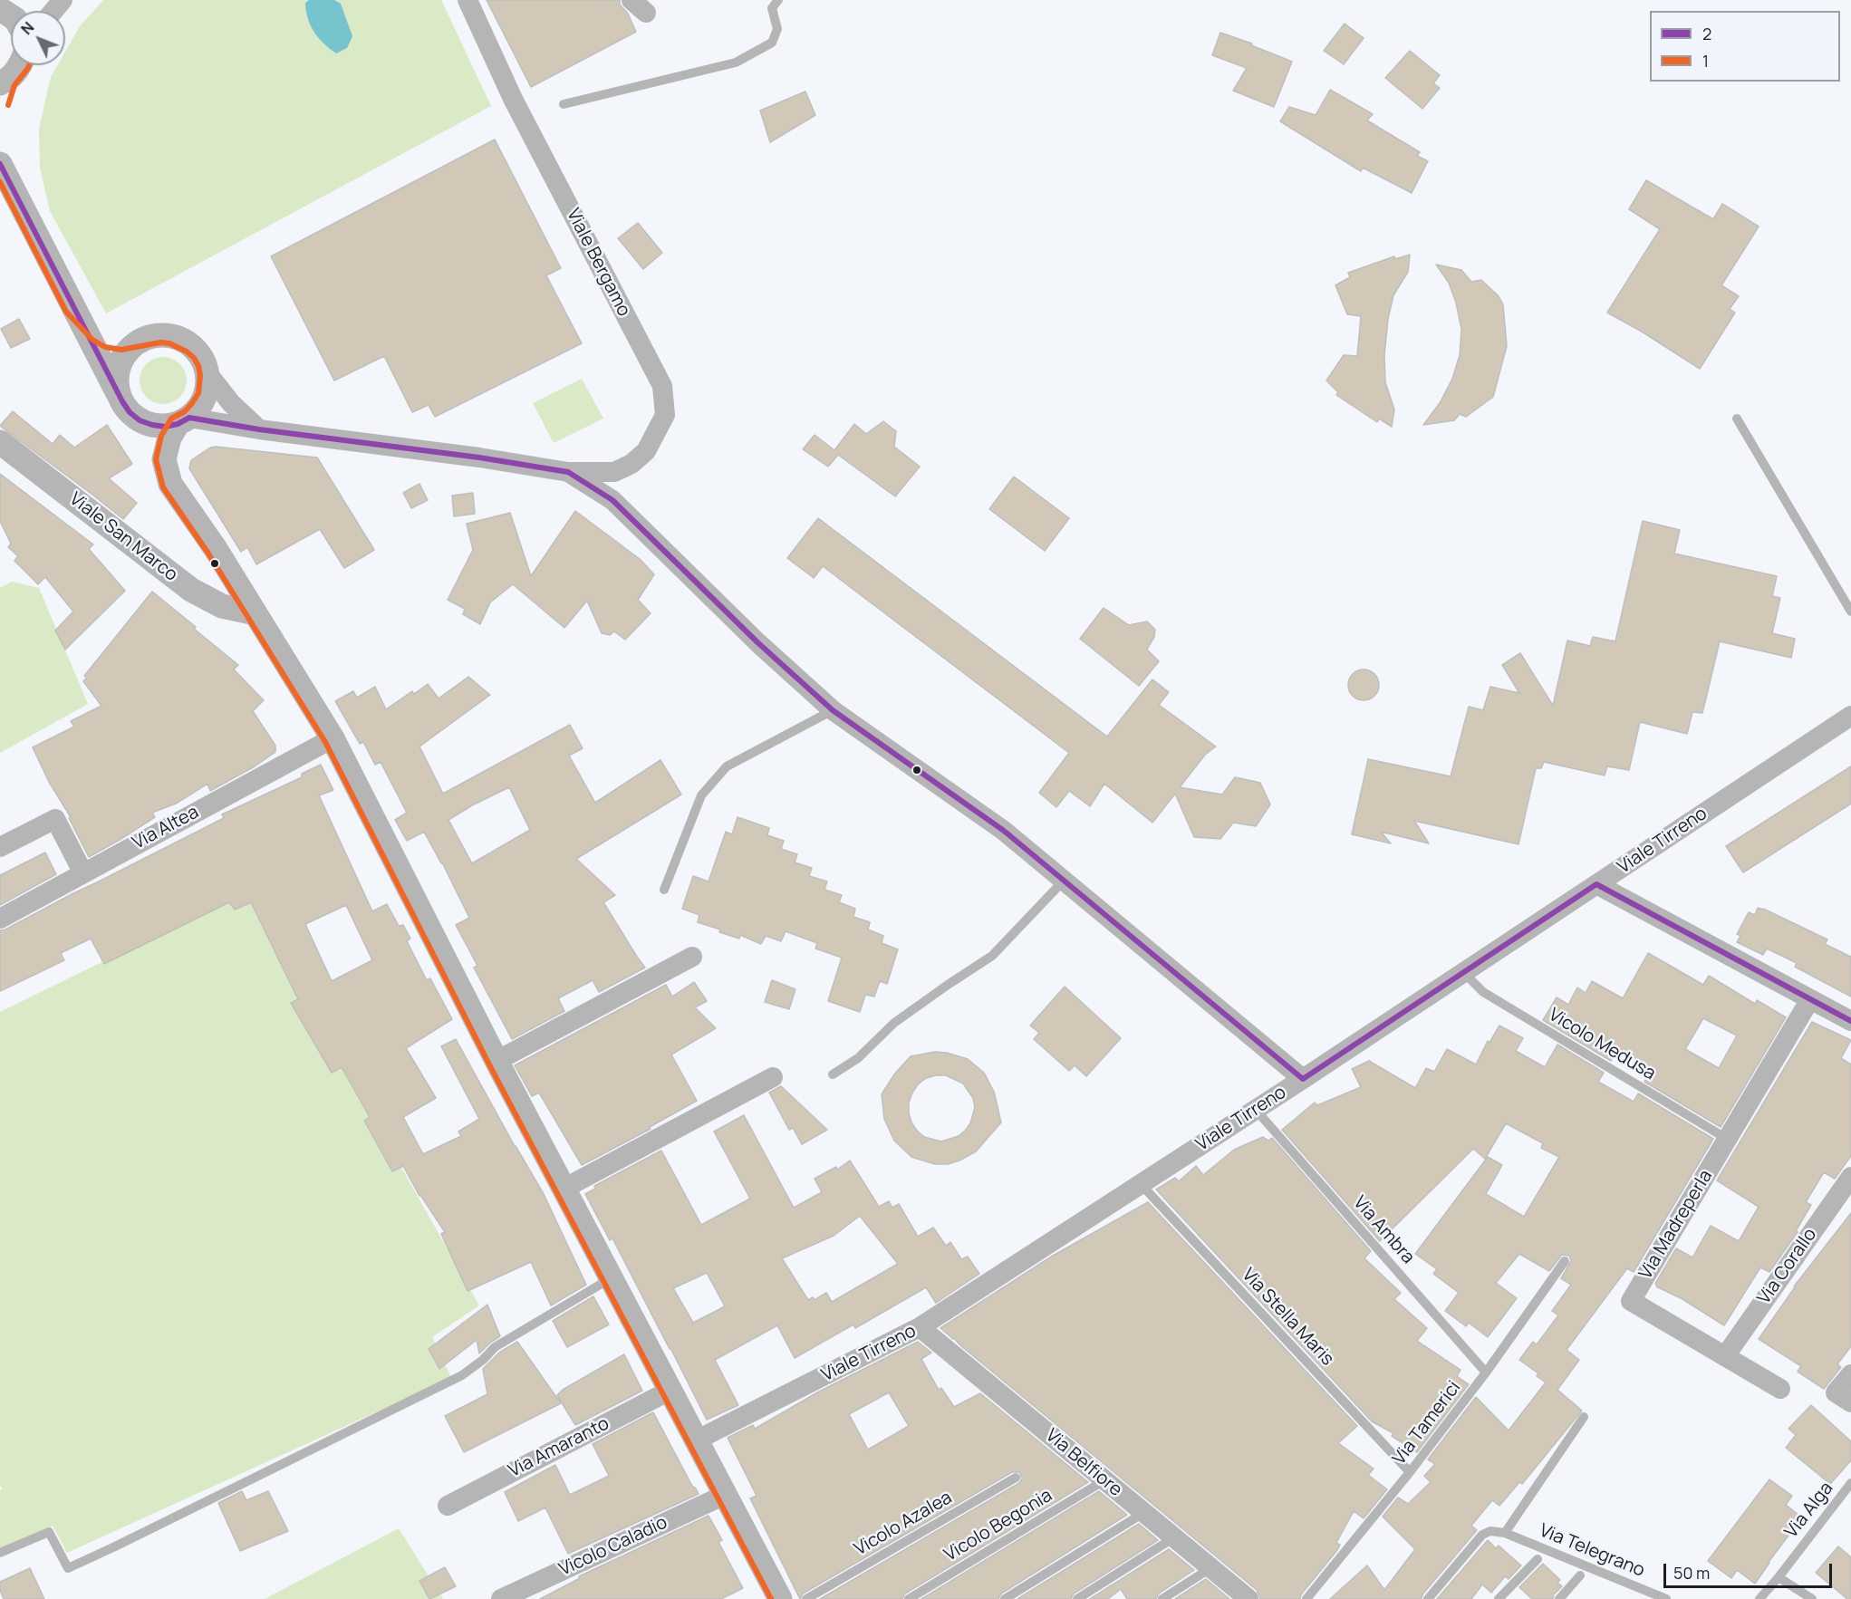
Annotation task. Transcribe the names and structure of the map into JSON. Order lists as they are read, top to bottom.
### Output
{
  "streets": {
    "street": [
      "Viale Bergamo",
      "Viale San Marco",
      "Via Altea",
      "Viale Tirreno",
      "Via Madreperla",
      "Via Corallo",
      "Via Amaranto",
      "Via Belfiore",
      "Vicolo Caladio"
    ],
    "lane": [
      "Vicolo Medusa",
      "Via Ambra",
      "Via Stella Maris",
      "Via Tamerici",
      "Via Alga",
      "Vicolo Azalea",
      "Vicolo Begonia",
      "Via Telegrano"
    ]
  },
  "crossings": [
    ["Viale Tirreno", "Vicolo Medusa"],
    ["Viale Tirreno", "Via Ambra"],
    ["Viale Tirreno", "Via Stella Maris"],
    ["Viale Tirreno", "Via Belfiore"],
    ["Vicolo Medusa", "Via Madreperla"],
    ["Via Madreperla", "Via Corallo"],
    ["Via Ambra", "Via Tamerici"],
    ["Via Stella Maris", "Via Tamerici"],
    ["Via Belfiore", "Vicolo Begonia"]
  ],
  "lines": ["transit line 1", "transit line 2"],
  "legend": ["2", "1"],
  "scale_bar": "50 m",
  "north": "top left"
}
